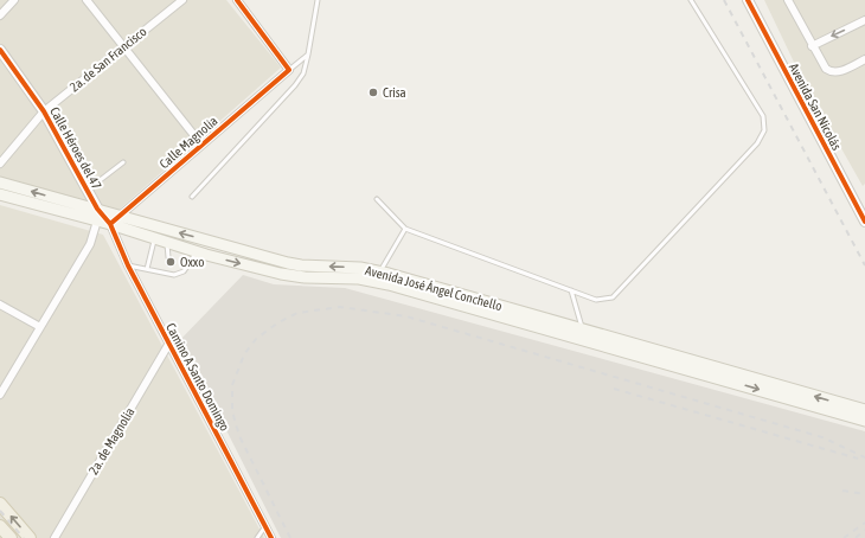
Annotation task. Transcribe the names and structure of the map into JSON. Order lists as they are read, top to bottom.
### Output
{
  "streets": {
    "main road": ["Avenida José Ángel Conchello"],
    "street": [
      "2a. de San Francisco",
      "Avenida San Nicolás",
      "Calle Magnolia",
      "Calle Héroes del 47",
      "Camino A Santo Domingo",
      "2a. de Magnolia"
    ]
  },
  "crossings": [
    ["2a. de San Francisco", "Calle Héroes del 47"],
    ["Calle Magnolia", "Avenida José Ángel Conchello"],
    ["Calle Magnolia", "Camino A Santo Domingo"],
    ["Calle Héroes del 47", "Avenida José Ángel Conchello"],
    ["Avenida José Ángel Conchello", "Camino A Santo Domingo"],
    ["Camino A Santo Domingo", "2a. de Magnolia"]
  ],
  "places": ["Crisa", "Oxxo"]
}
